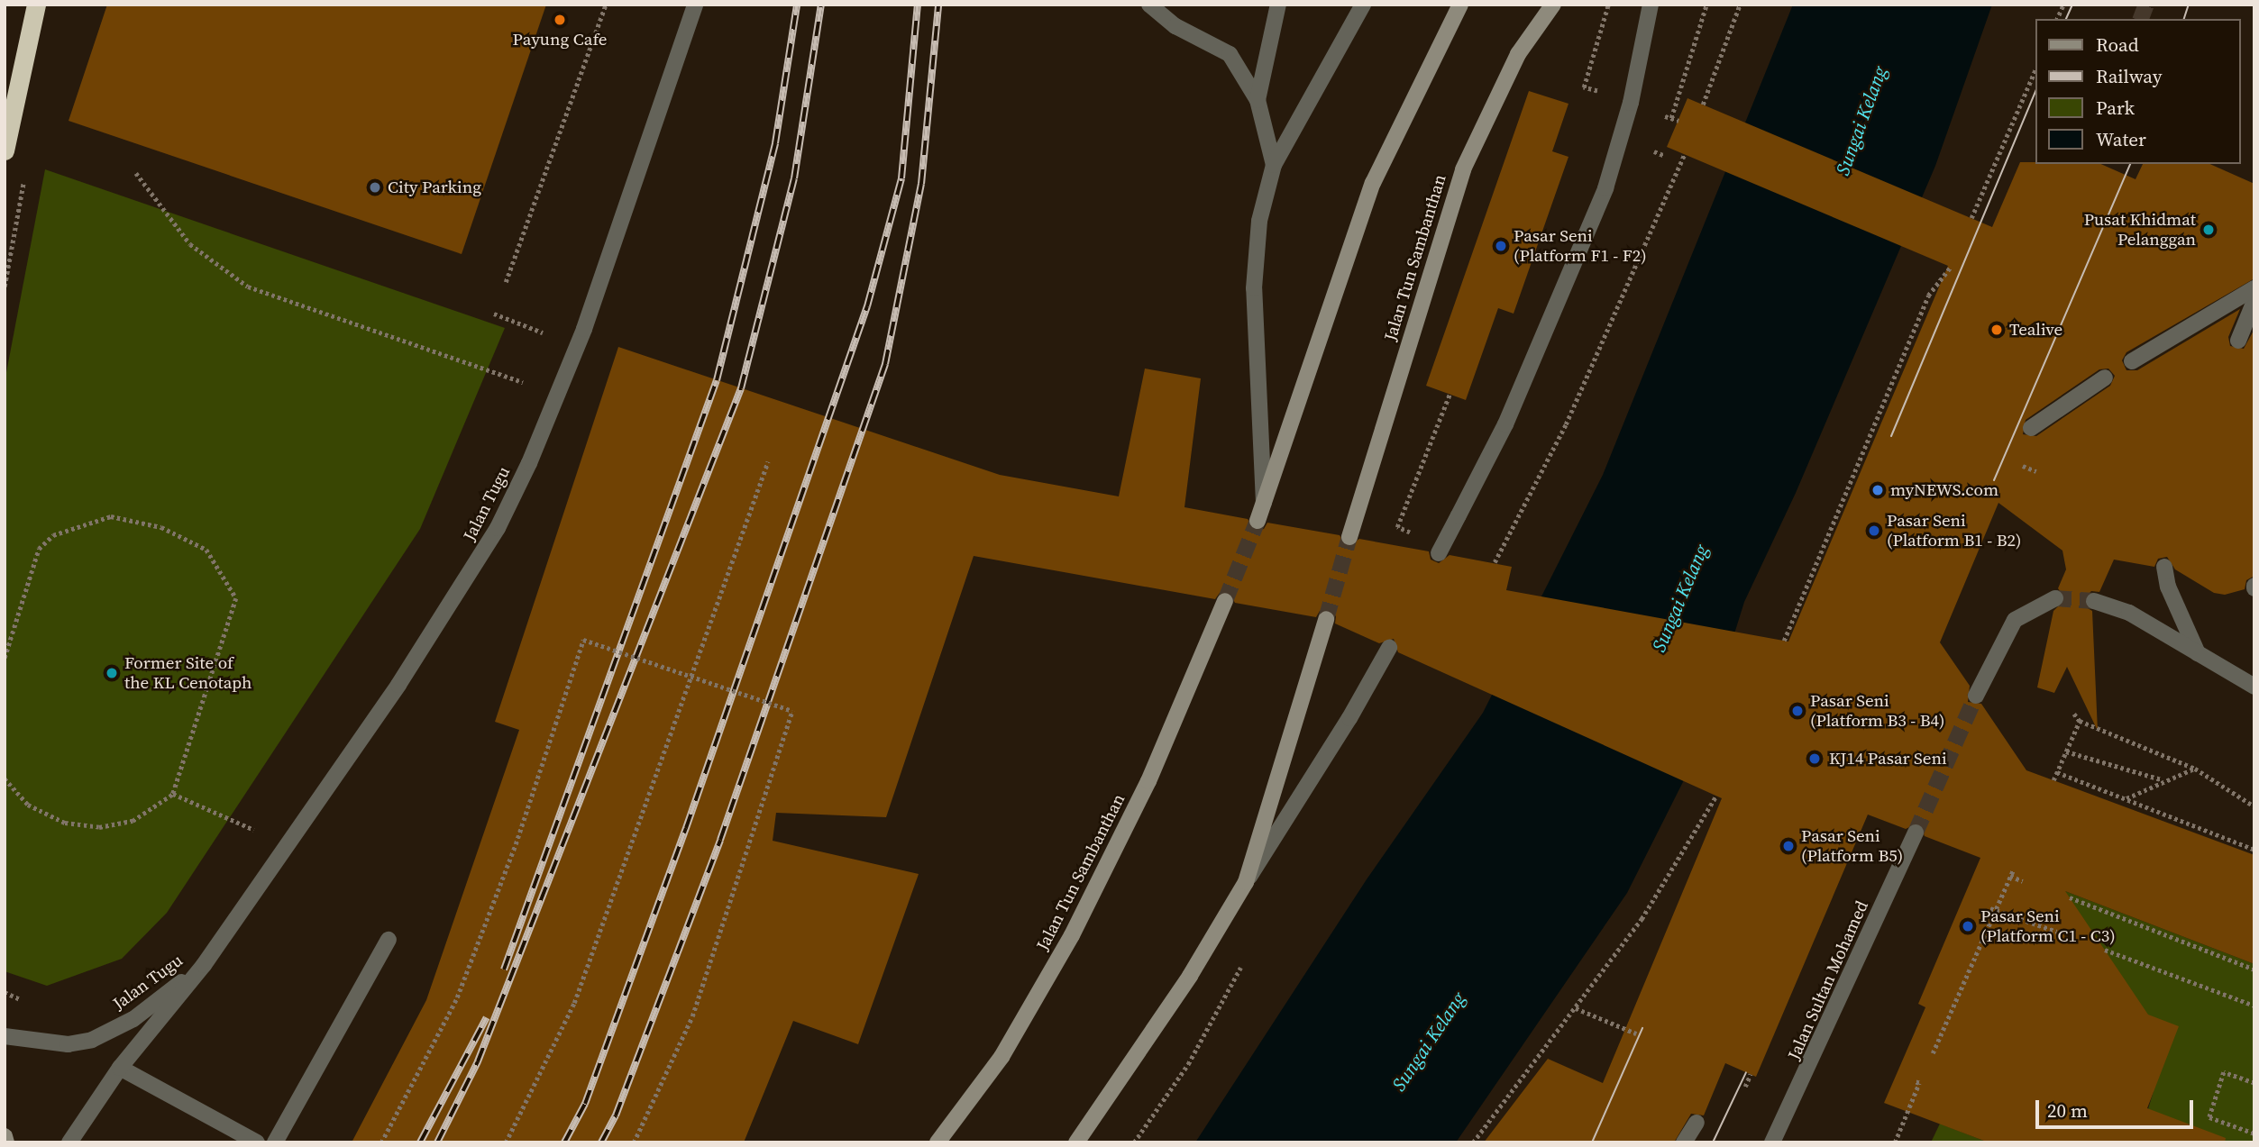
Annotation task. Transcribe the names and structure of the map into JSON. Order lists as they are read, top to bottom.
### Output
{
  "streets": {
    "main road": ["Jalan Tun Sambanthan"],
    "street": ["Jalan Tugu", "Jalan Sultan Mohamed"]
  },
  "water": ["Sungai Kelang"],
  "places": [
    "Payung Cafe",
    "City Parking",
    "Pusat Khidmat Pelanggan",
    "Pasar Seni (Platform F1 - F2)",
    "Tealive",
    "myNEWS.com",
    "Pasar Seni (Platform B1 - B2)",
    "Former Site of the KL Cenotaph",
    "Pasar Seni (Platform B3 - B4)",
    "KJ14 Pasar Seni",
    "Pasar Seni (Platform B5)",
    "Pasar Seni (Platform C1 - C3)"
  ],
  "legend": [
    "Road",
    "Railway",
    "Park",
    "Water"
  ],
  "scale_bar": "20 m"
}
